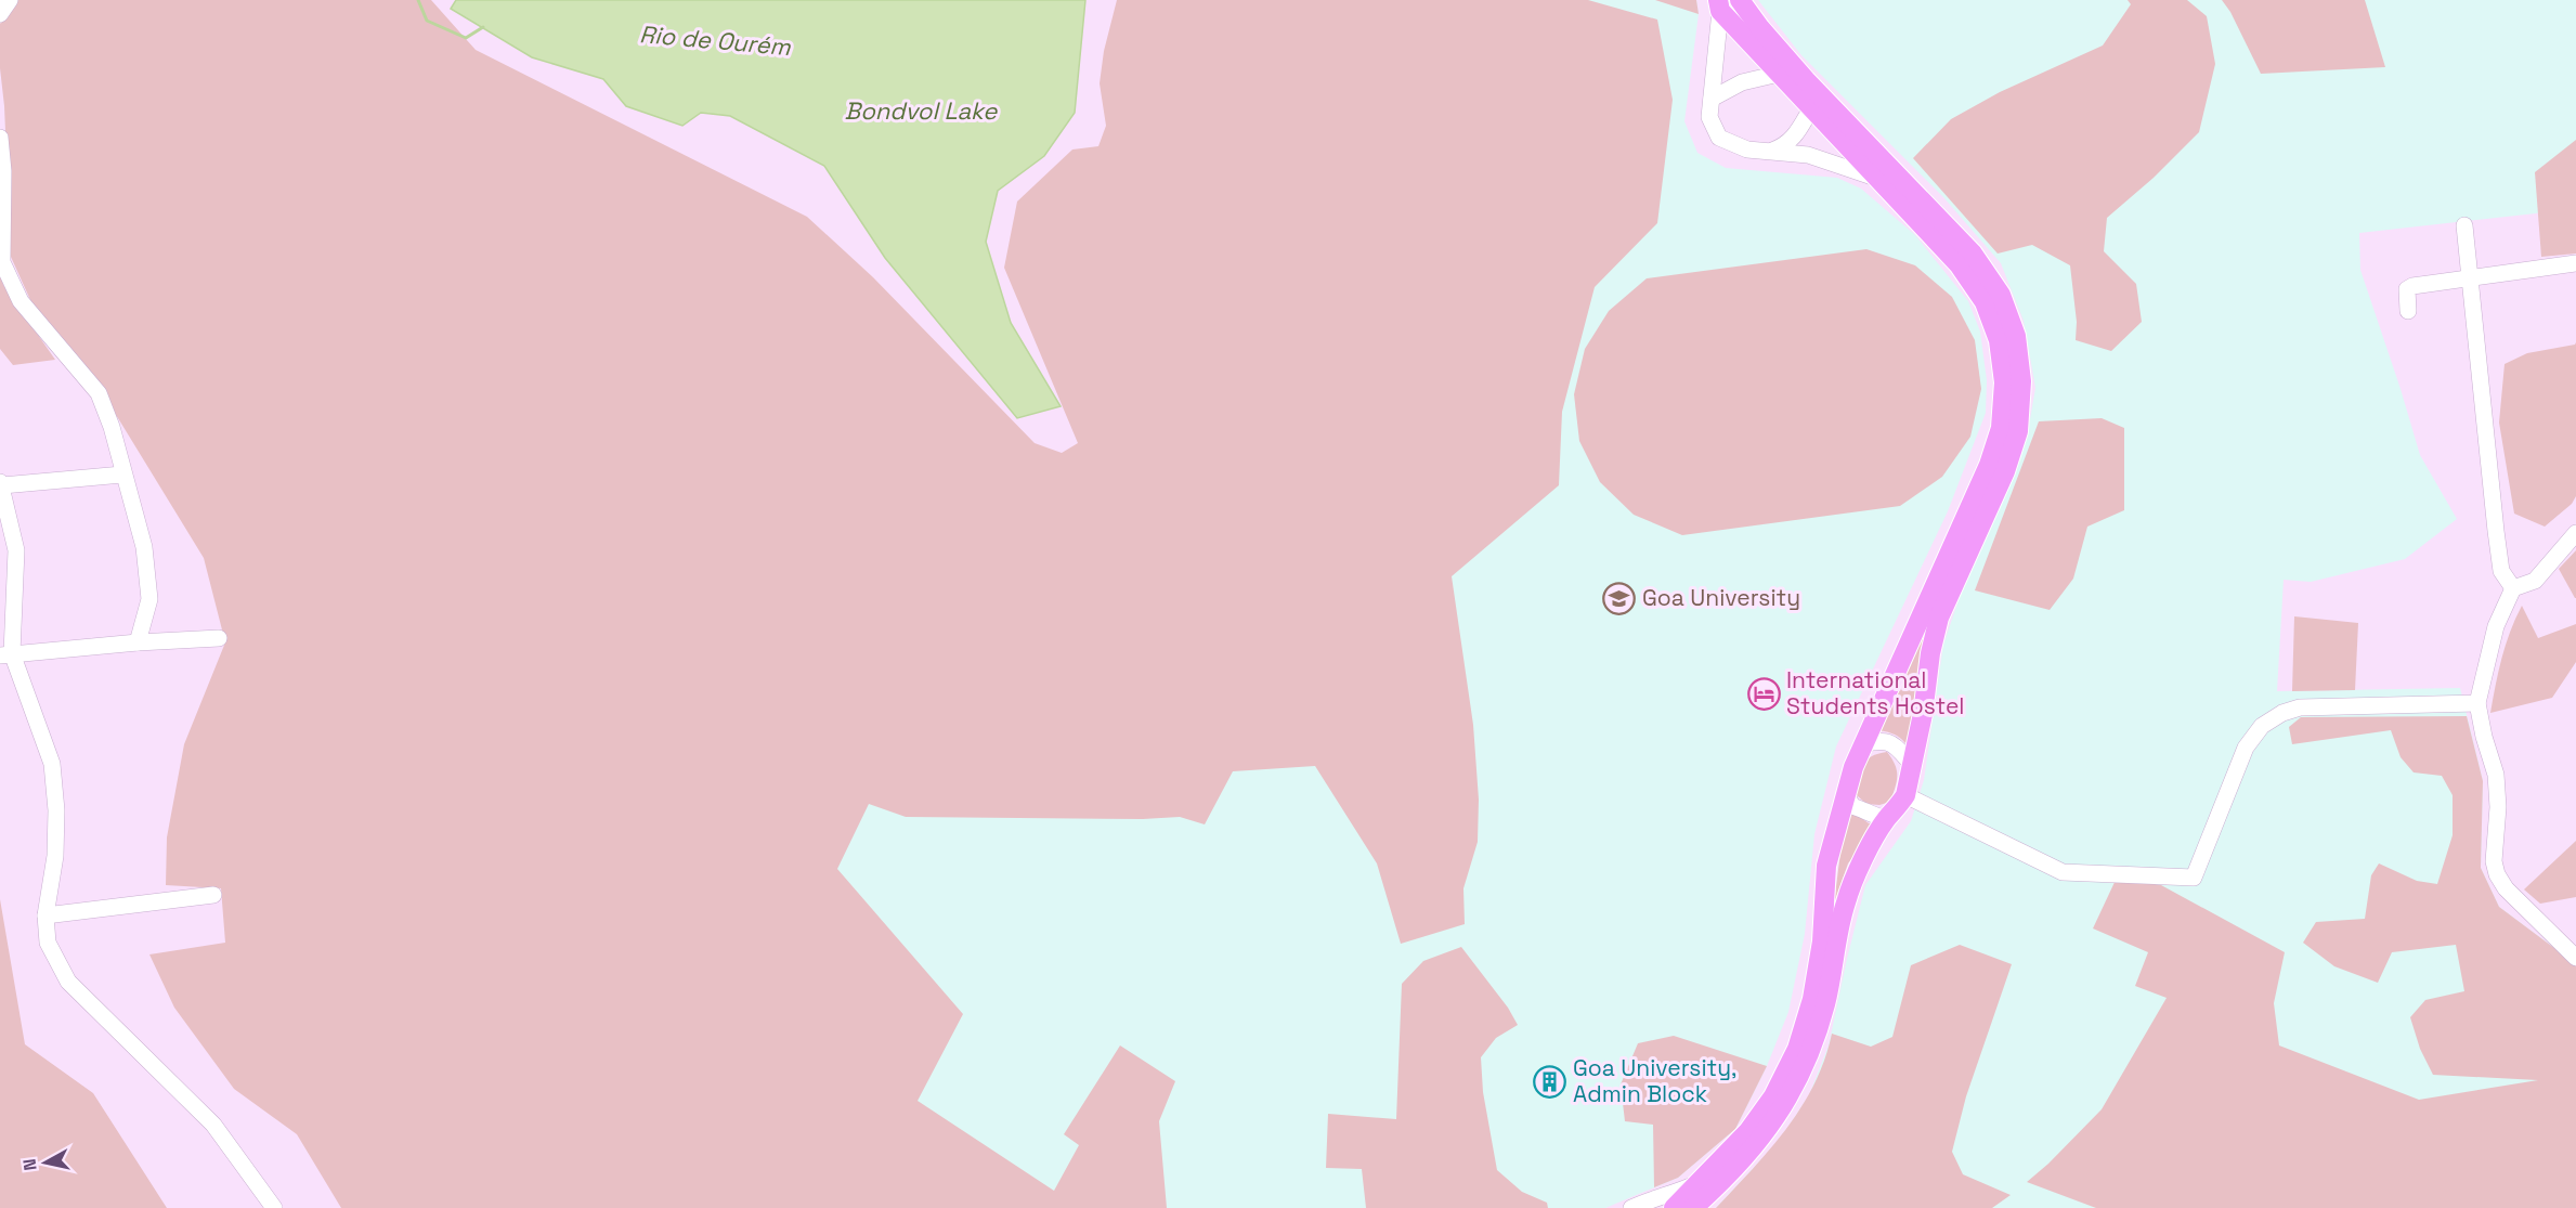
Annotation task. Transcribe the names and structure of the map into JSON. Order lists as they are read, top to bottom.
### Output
{
  "water": ["Rio de Ourém", "Bondvol Lake"],
  "places": {
    "school or university": ["Goa University"],
    "hotel": ["International Students Hostel"],
    "building": ["Goa University, Admin Block"]
  },
  "north": "left"
}
